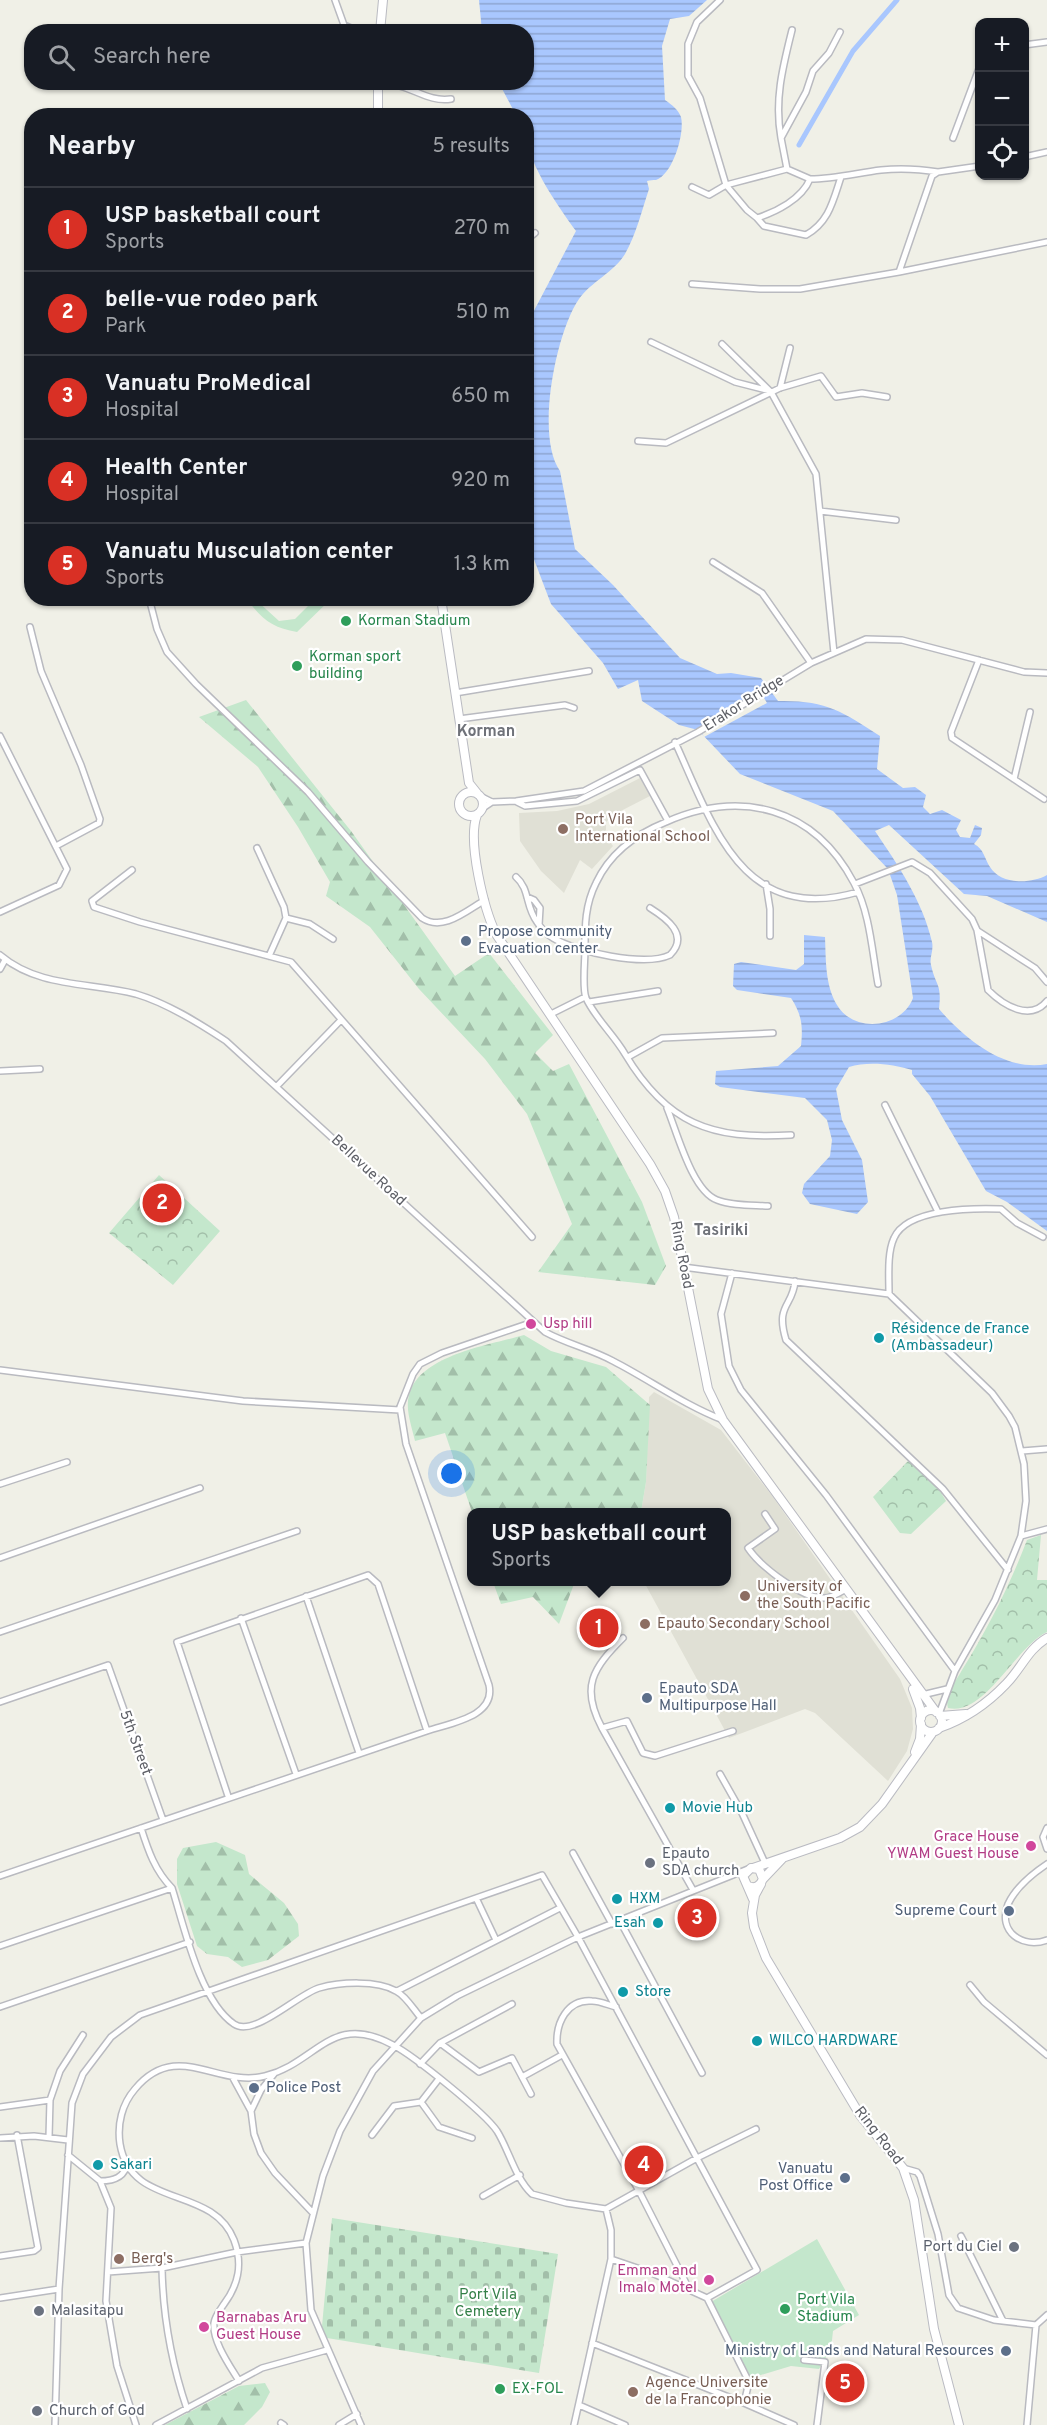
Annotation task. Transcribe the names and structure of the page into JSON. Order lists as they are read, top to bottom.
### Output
{
  "streets": {
    "main road": ["Ring Road"],
    "street": ["Erakor Bridge", "Bellevue Road", "5th Street"]
  },
  "crossings": [
    ["Bellevue Road", "Ring Road"]
  ],
  "districts": ["Korman", "Tasiriki"],
  "parks": ["Port Vila Cemetery"],
  "places": [
    "Korman Stadium",
    "Korman sport building",
    "Port Vila International School",
    "Propose community Evacuation center",
    "Usp hill",
    "Résidence de France (Ambassadeur)",
    "University of the South Pacific",
    "Epauto Secondary School",
    "Epauto SDA Multipurpose Hall",
    "Movie Hub",
    "Grace House YWAM Guest House",
    "Epauto SDA church",
    "HXM",
    "Supreme Court",
    "Esah",
    "Store",
    "WILCO HARDWARE",
    "Police Post",
    "Sakari",
    "Vanuatu Post Office",
    "Port du Ciel",
    "Berg's",
    "Emman and Imalo Motel",
    "Port Vila Stadium",
    "Malasitapu",
    "Barnabas Aru Guest House",
    "Ministry of Lands and Natural Resources",
    "EX-FOL",
    "Agence Universite de la Francophonie",
    "Church of God"
  ],
  "page": {
    "map_buttons": ["+", "−"],
    "search": "Search here",
    "heading": ["Nearby", "5 results"],
    "list": [
      {
        "mark": "1",
        "name": "USP basketball court",
        "note": "Sports",
        "value": "270 m"
      },
      {
        "mark": "2",
        "name": "belle-vue rodeo park",
        "note": "Park",
        "value": "510 m"
      },
      {
        "mark": "3",
        "name": "Vanuatu ProMedical",
        "note": "Hospital",
        "value": "650 m"
      },
      {
        "mark": "4",
        "name": "Health Center",
        "note": "Hospital",
        "value": "920 m"
      },
      {
        "mark": "5",
        "name": "Vanuatu Musculation center",
        "note": "Sports",
        "value": "1.3 km"
      }
    ],
    "pins": [
      "2",
      "1",
      "3",
      "4",
      "5"
    ],
    "popup": ["USP basketball court", "Sports"]
  }
}
